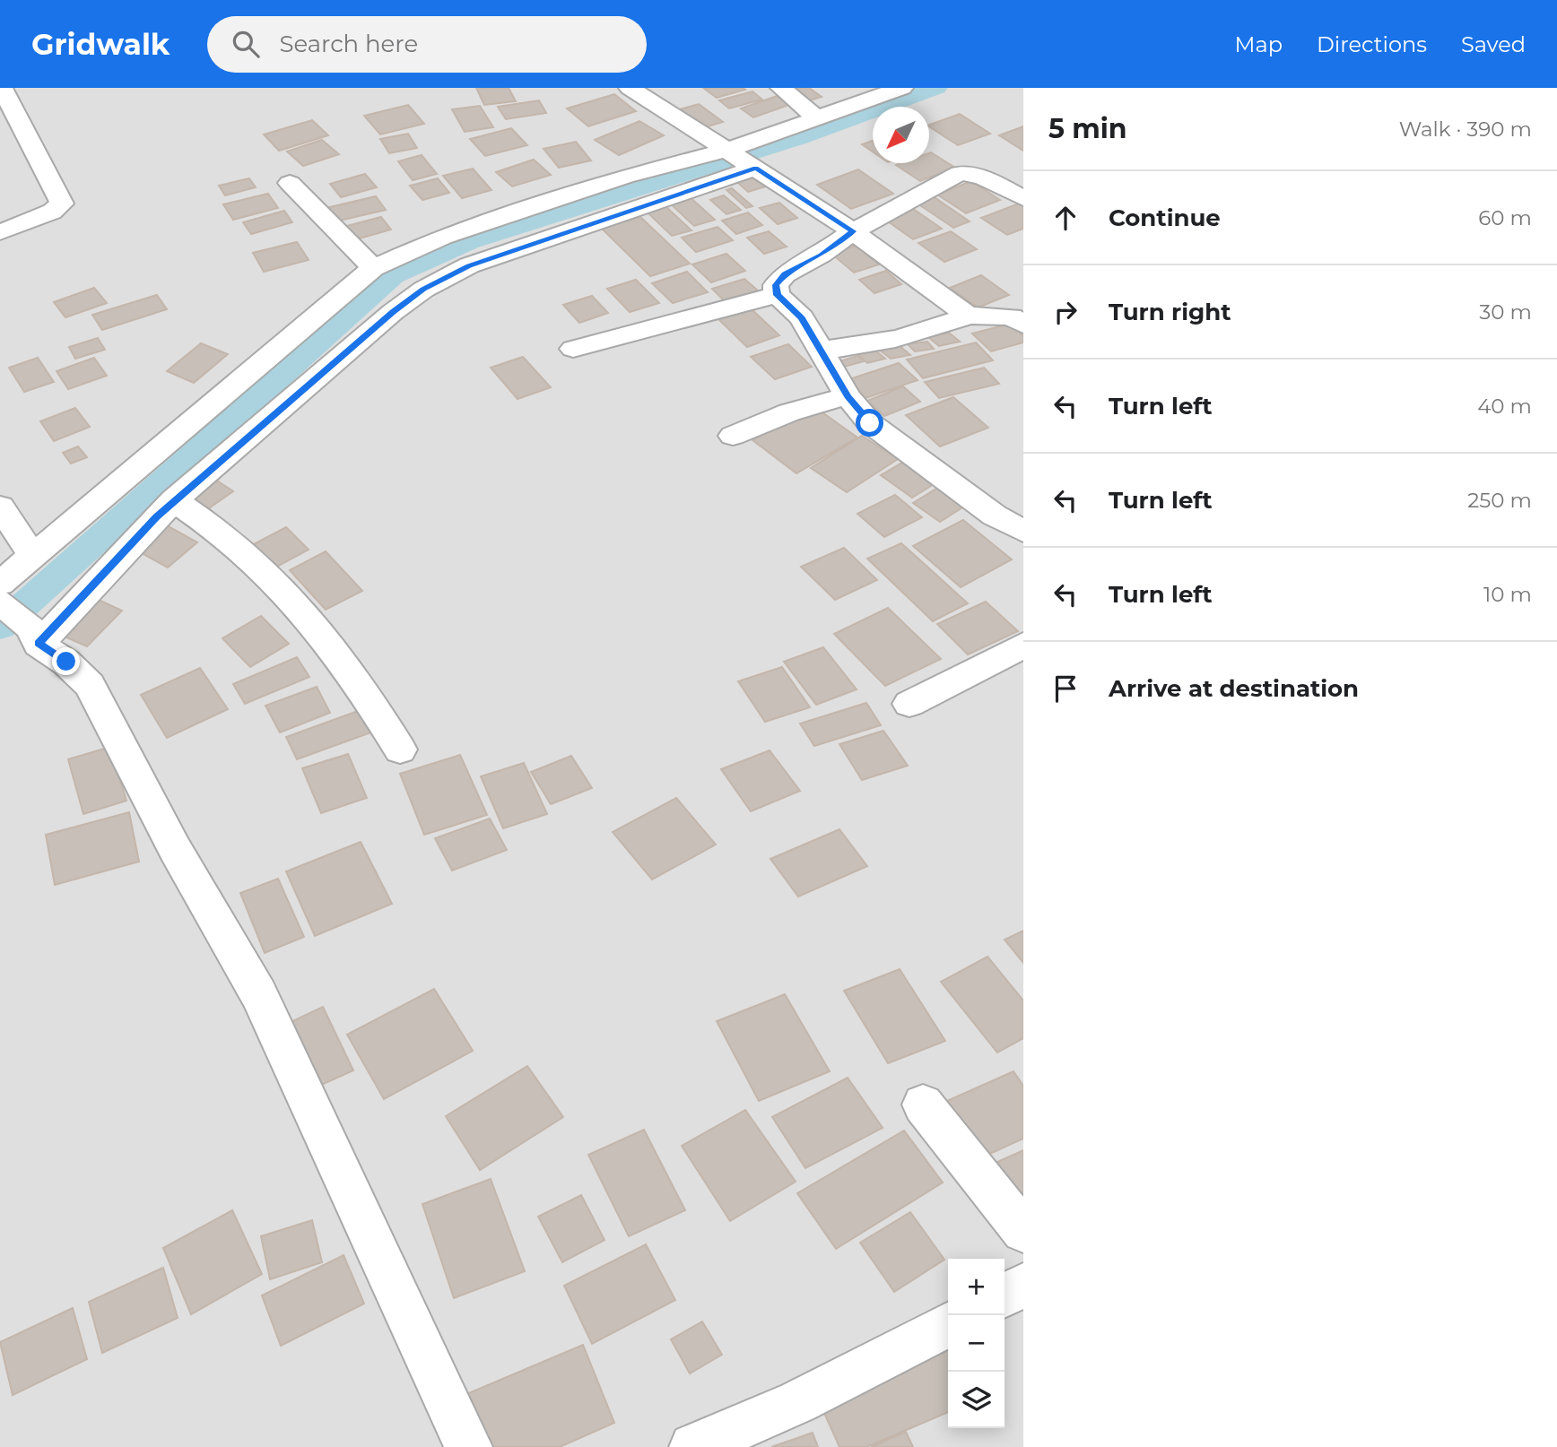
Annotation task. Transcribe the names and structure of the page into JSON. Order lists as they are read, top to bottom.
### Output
{
  "north": "bottom left",
  "page": {
    "header": "Gridwalk",
    "search": "Search here",
    "nav": ["Map", "Directions", "Saved"],
    "heading": ["5 min", "Walk · 390 m"],
    "list": [
      ["Continue", "60 m"],
      ["Turn right", "30 m"],
      ["Turn left", "40 m"],
      ["Turn left", "250 m"],
      ["Turn left", "10 m"],
      "Arrive at destination"
    ],
    "map_buttons": ["+", "−"]
  }
}
